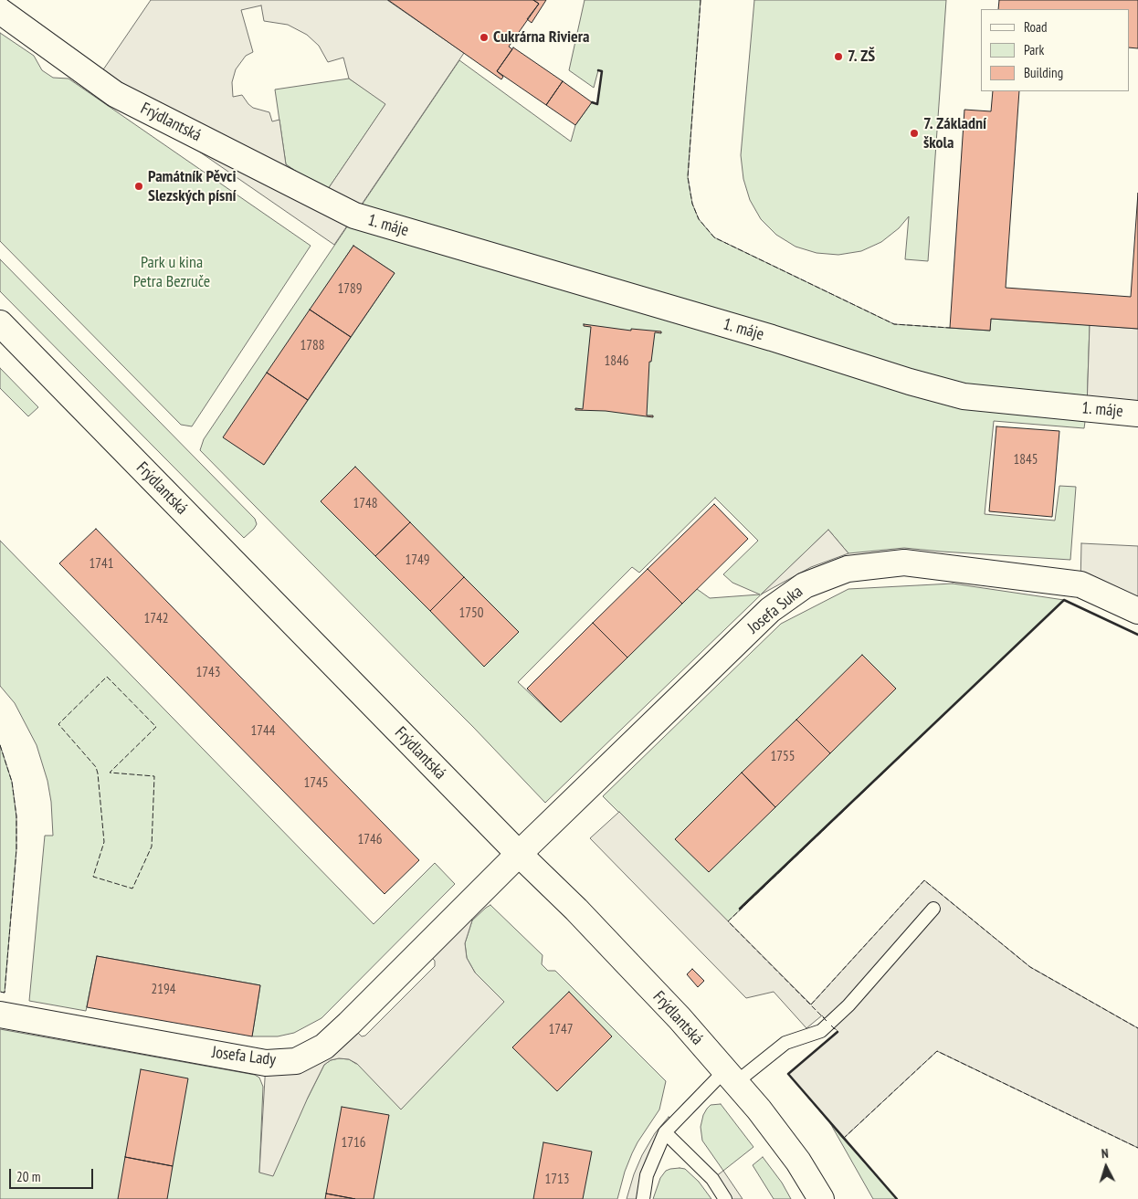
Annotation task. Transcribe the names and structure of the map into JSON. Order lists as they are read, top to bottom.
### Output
{
  "streets": {
    "street": [
      "Frýdlantská",
      "1. máje",
      "Josefa Suka",
      "Josefa Lady"
    ]
  },
  "crossings": [
    ["Frýdlantská", "1. máje"],
    ["Frýdlantská", "Josefa Suka"],
    ["Frýdlantská", "Josefa Lady"],
    ["Josefa Suka", "Josefa Lady"]
  ],
  "parks": ["Park u kina Petra Bezruče"],
  "places": [
    "Cukrárna Riviera",
    "7. ZŠ",
    "7. Základní škola",
    "Památník Pěvci Slezských písní"
  ],
  "house_numbers": [
    "1789",
    "1788",
    "1846",
    "1845",
    "1748",
    "1749",
    "1741",
    "1750",
    "1742",
    "1743",
    "1744",
    "1755",
    "1745",
    "1746",
    "2194",
    "1747",
    "1716",
    "1713"
  ],
  "legend": ["Road", "Park", "Building"],
  "scale_bar": "20 m",
  "north": "top"
}
